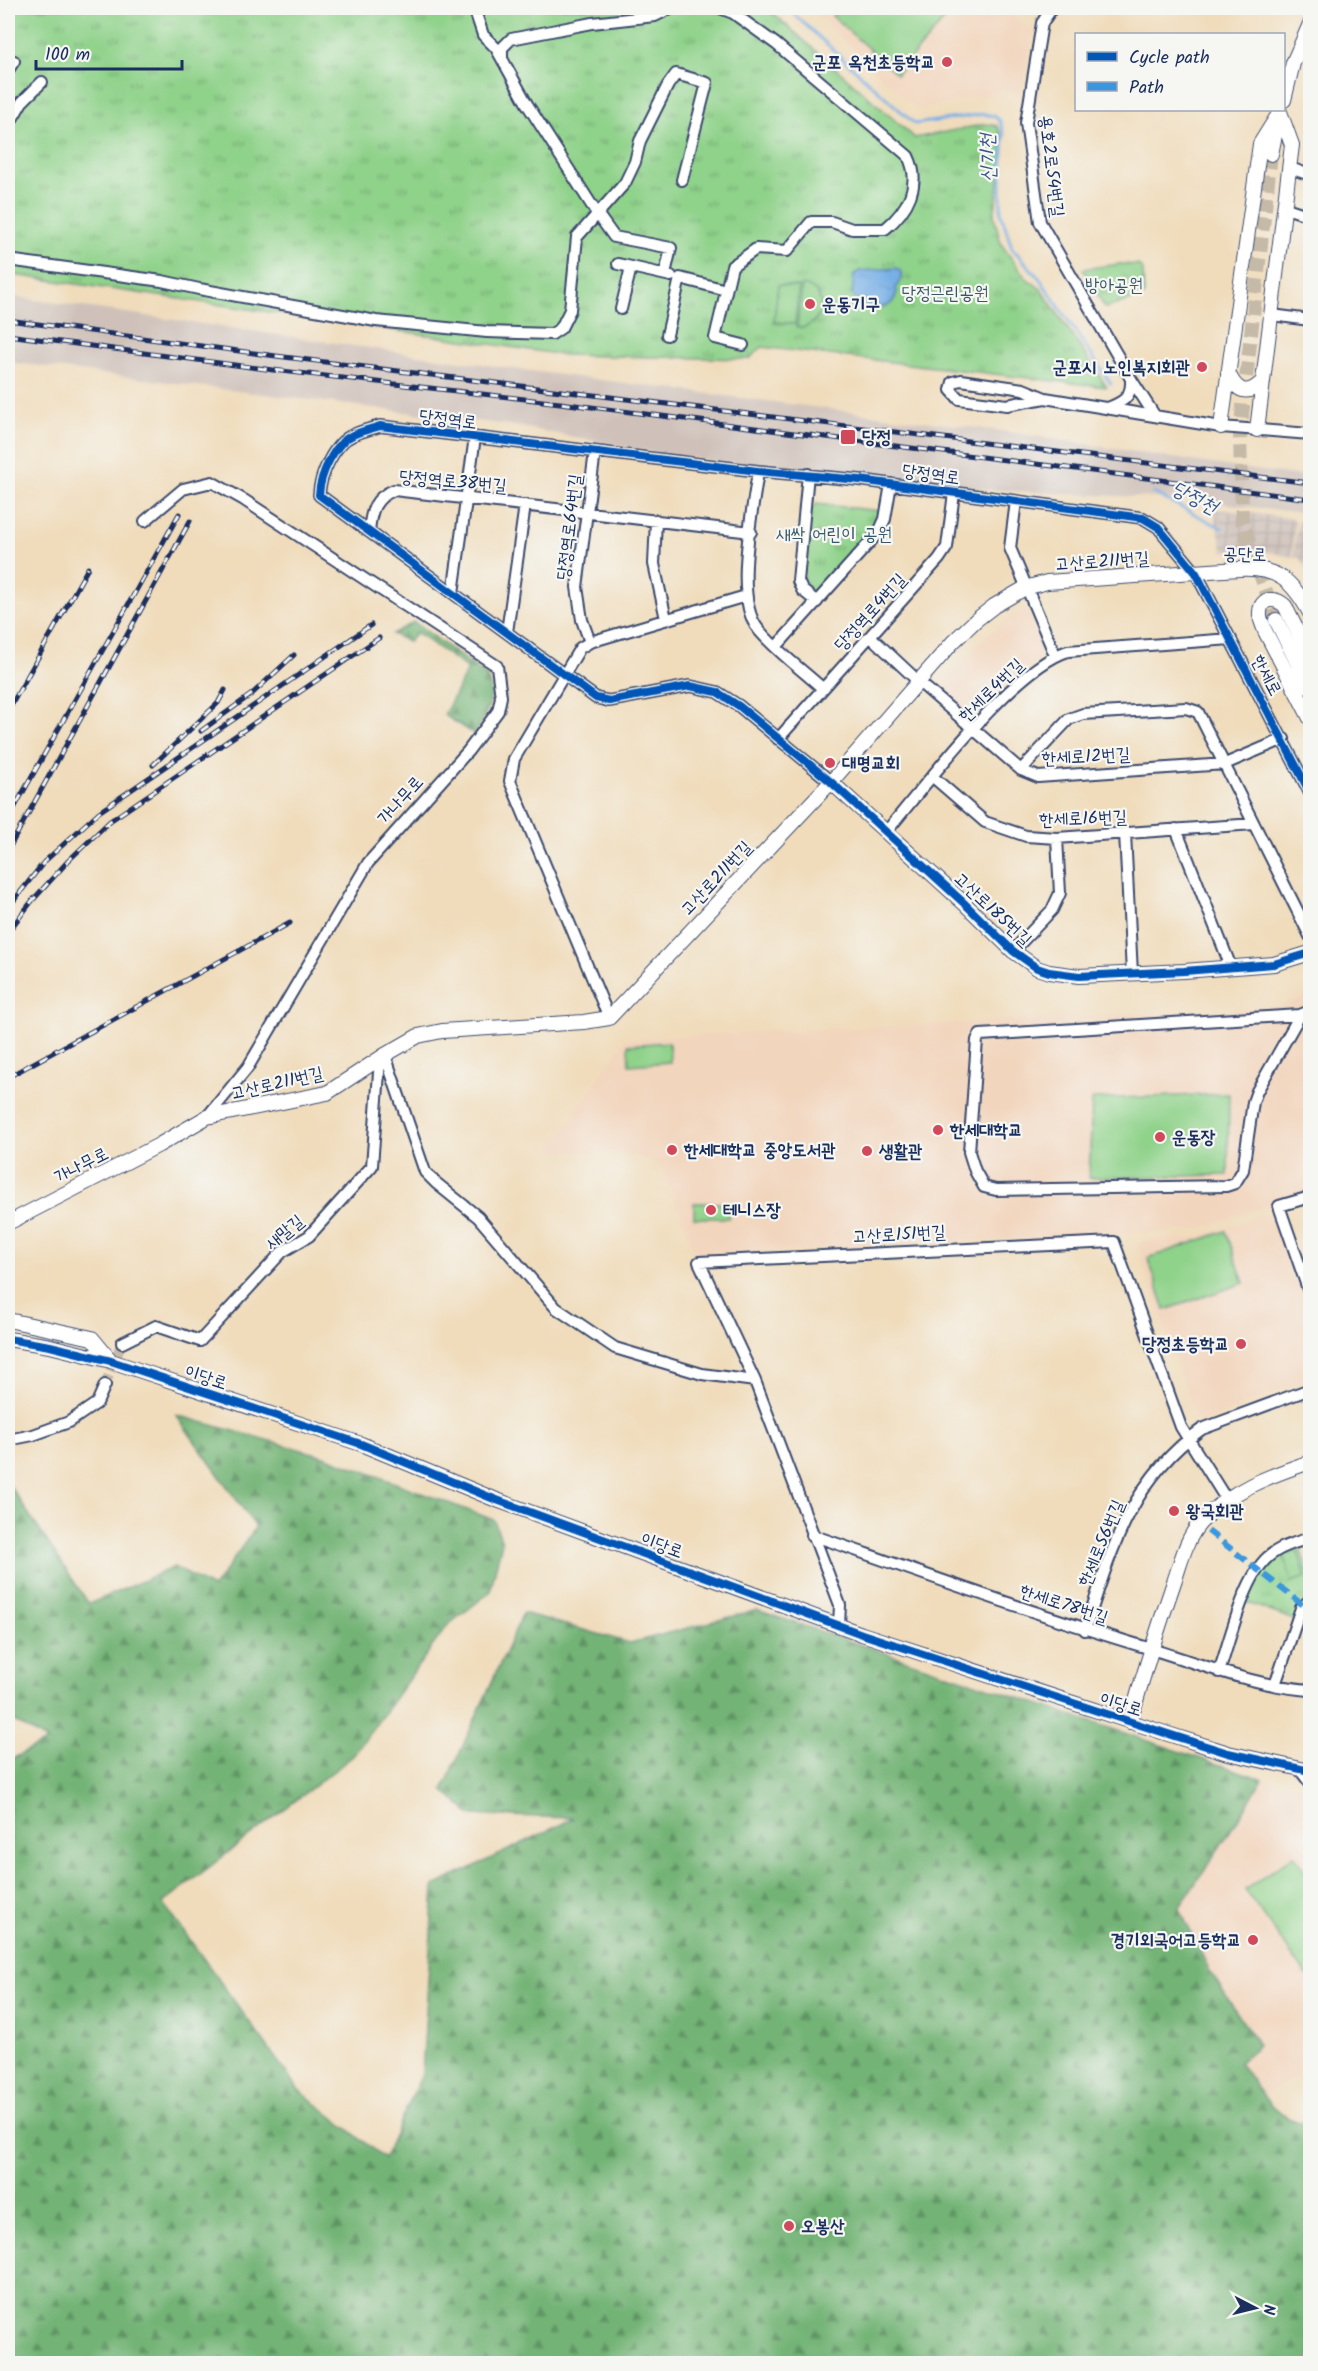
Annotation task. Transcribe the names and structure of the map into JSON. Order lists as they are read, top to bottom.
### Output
{
  "streets": {
    "street": [
      "용호2로54번길",
      "당정역로",
      "당정역로38번길",
      "당정역로64번길",
      "공단로",
      "고산로211번길",
      "당정역로4번길",
      "한세로",
      "한세로4번길",
      "한세로12번길",
      "가나무로",
      "한세로16번길",
      "고산로185번길",
      "새말길",
      "고산로151번길",
      "이당로",
      "한세로56번길",
      "한세로78번길"
    ]
  },
  "crossings": [
    ["당정역로", "당정역로38번길"],
    ["당정역로", "당정역로64번길"],
    ["당정역로", "공단로"],
    ["당정역로", "고산로211번길"],
    ["당정역로", "당정역로4번길"],
    ["당정역로", "한세로"],
    ["당정역로", "고산로185번길"],
    ["당정역로38번길", "당정역로64번길"],
    ["공단로", "고산로211번길"],
    ["공단로", "한세로"],
    ["고산로211번길", "한세로"],
    ["고산로211번길", "한세로12번길"],
    ["고산로211번길", "가나무로"],
    ["고산로211번길", "고산로185번길"],
    ["고산로211번길", "새말길"],
    ["당정역로4번길", "한세로12번길"],
    ["한세로", "한세로4번길"],
    ["한세로", "한세로12번길"],
    ["한세로4번길", "한세로12번길"],
    ["한세로4번길", "한세로16번길"],
    ["한세로4번길", "고산로185번길"],
    ["한세로16번길", "고산로185번길"],
    ["고산로151번길", "이당로"],
    ["고산로151번길", "한세로56번길"],
    ["고산로151번길", "한세로78번길"],
    ["한세로56번길", "한세로78번길"]
  ],
  "water": ["신기천", "당정천"],
  "parks": ["방아공원", "당정근린공원", "새싹 어린이 공원"],
  "places": {
    "other": [
      "군포 옥천초등학교",
      "운동기구",
      "군포시 노인복지회관",
      "대명교회",
      "한세대학교",
      "운동장",
      "한세대학교 중앙도서관",
      "생활관",
      "테니스장",
      "당정초등학교",
      "왕국회관",
      "경기외국어고등학교",
      "오봉산"
    ],
    "transit": ["당정"]
  },
  "legend": ["Cycle path", "Path"],
  "scale_bar": "100 m",
  "north": "right"
}
